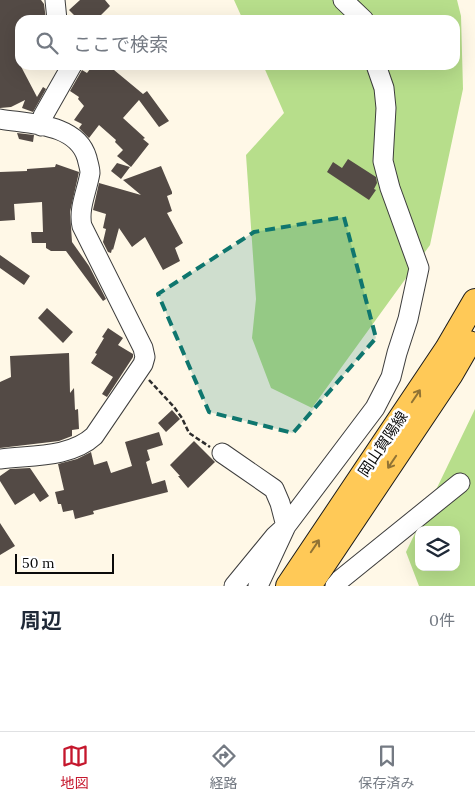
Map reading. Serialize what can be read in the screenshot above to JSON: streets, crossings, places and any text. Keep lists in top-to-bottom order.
{
  "streets": {
    "main road": ["岡山賀陽線"]
  },
  "scale_bar": "50 m",
  "page": {
    "search": "ここで検索",
    "scale": "50 m",
    "heading": ["周辺", "0件"],
    "nav": ["地図", "経路", "保存済み"]
  }
}
